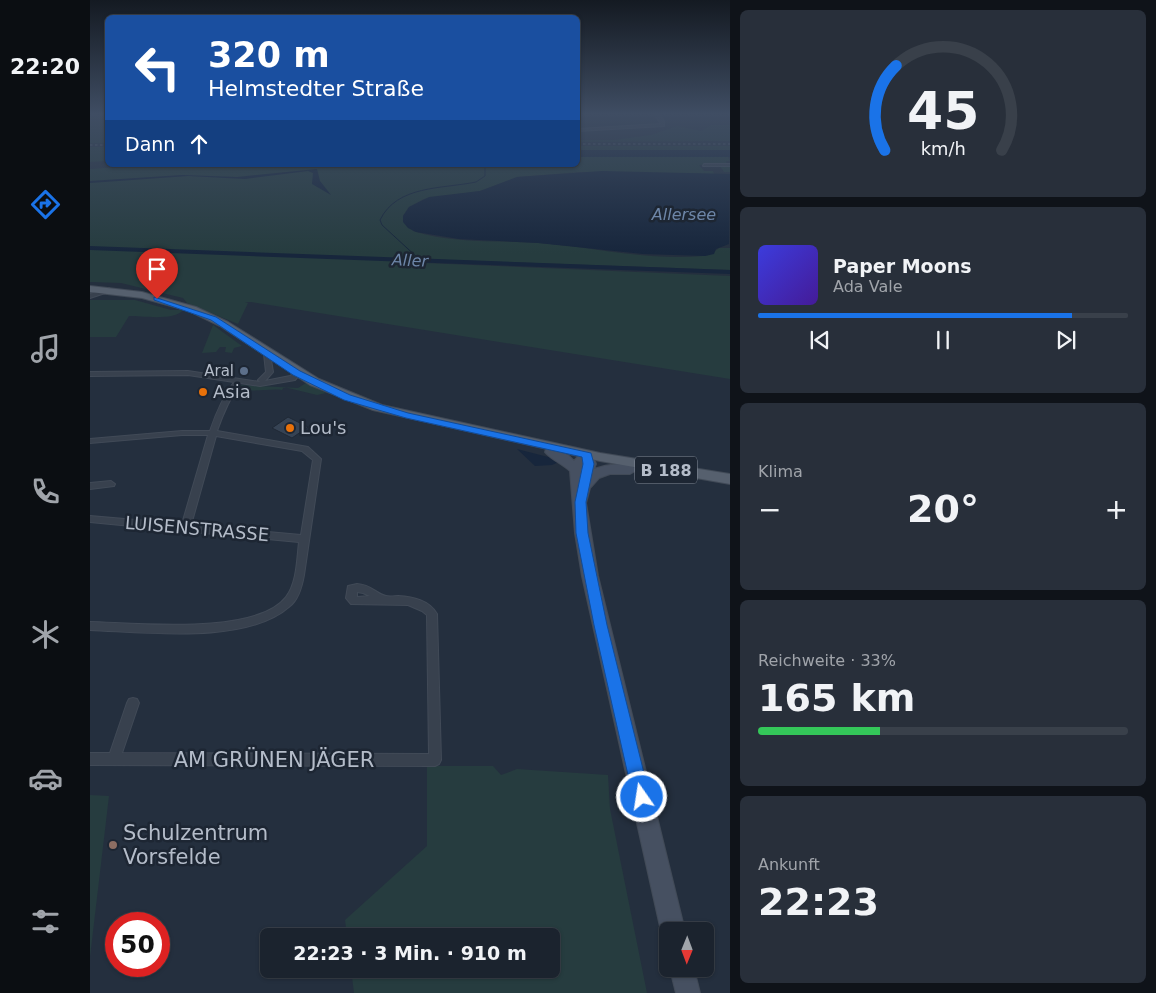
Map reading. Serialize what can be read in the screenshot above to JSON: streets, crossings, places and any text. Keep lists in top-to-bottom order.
{
  "streets": {
    "main road": ["B 188"],
    "street": ["LUISENSTRASSE", "AM GRÜNEN JÄGER"]
  },
  "water": ["Allersee", "Aller"],
  "places": [
    "Aral",
    "Asia",
    "Lou's",
    "Schulzentrum Vorsfelde"
  ],
  "north": "bottom",
  "page": {
    "tabs": "22:20",
    "turn": ["320 m", "Helmstedter Straße"],
    "then": "Dann",
    "song": ["Paper Moons", "Ada Vale"],
    "tile": [
      "Klima",
      ["Reichweite · 33%", "165 km"],
      ["Ankunft", "22:23"]
    ],
    "heat": ["−", "20°", "+"],
    "limit": "50",
    "trip": "22:23 · 3 Min. · 910 m",
    "gauge": ["45", "km/h"]
  }
}
